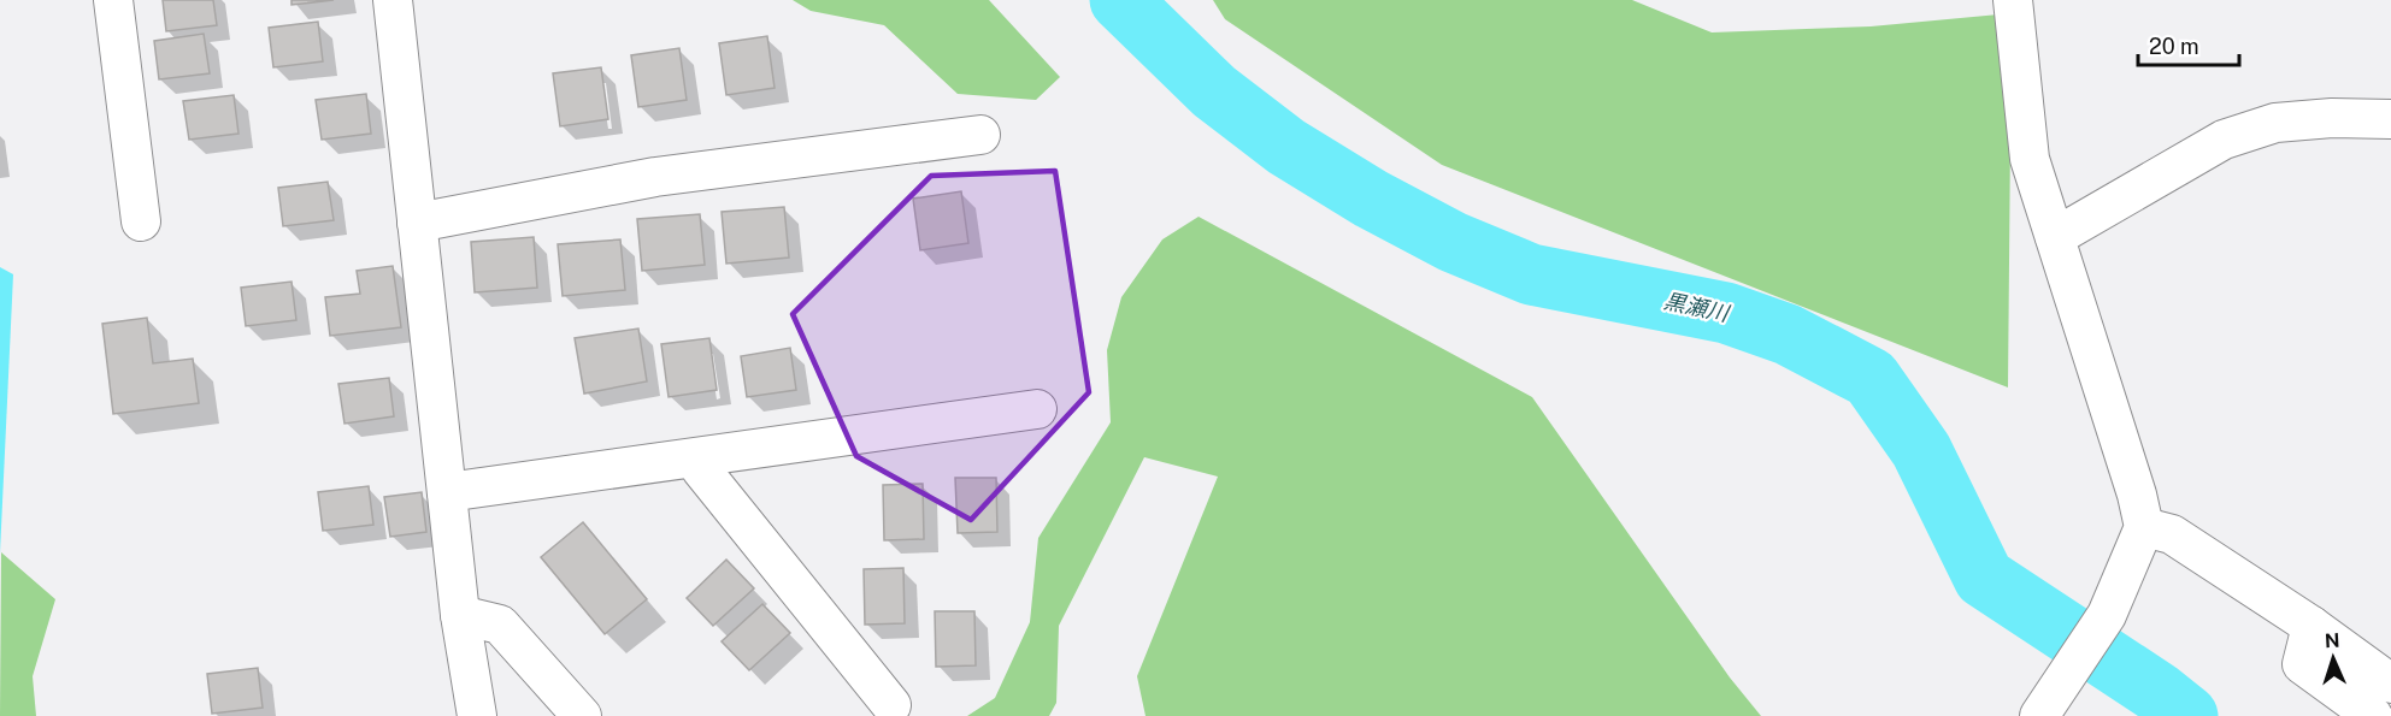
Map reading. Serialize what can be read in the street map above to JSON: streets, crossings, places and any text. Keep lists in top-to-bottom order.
{
  "water": ["黒瀬川"],
  "scale_bar": "20 m",
  "north": "top"
}
